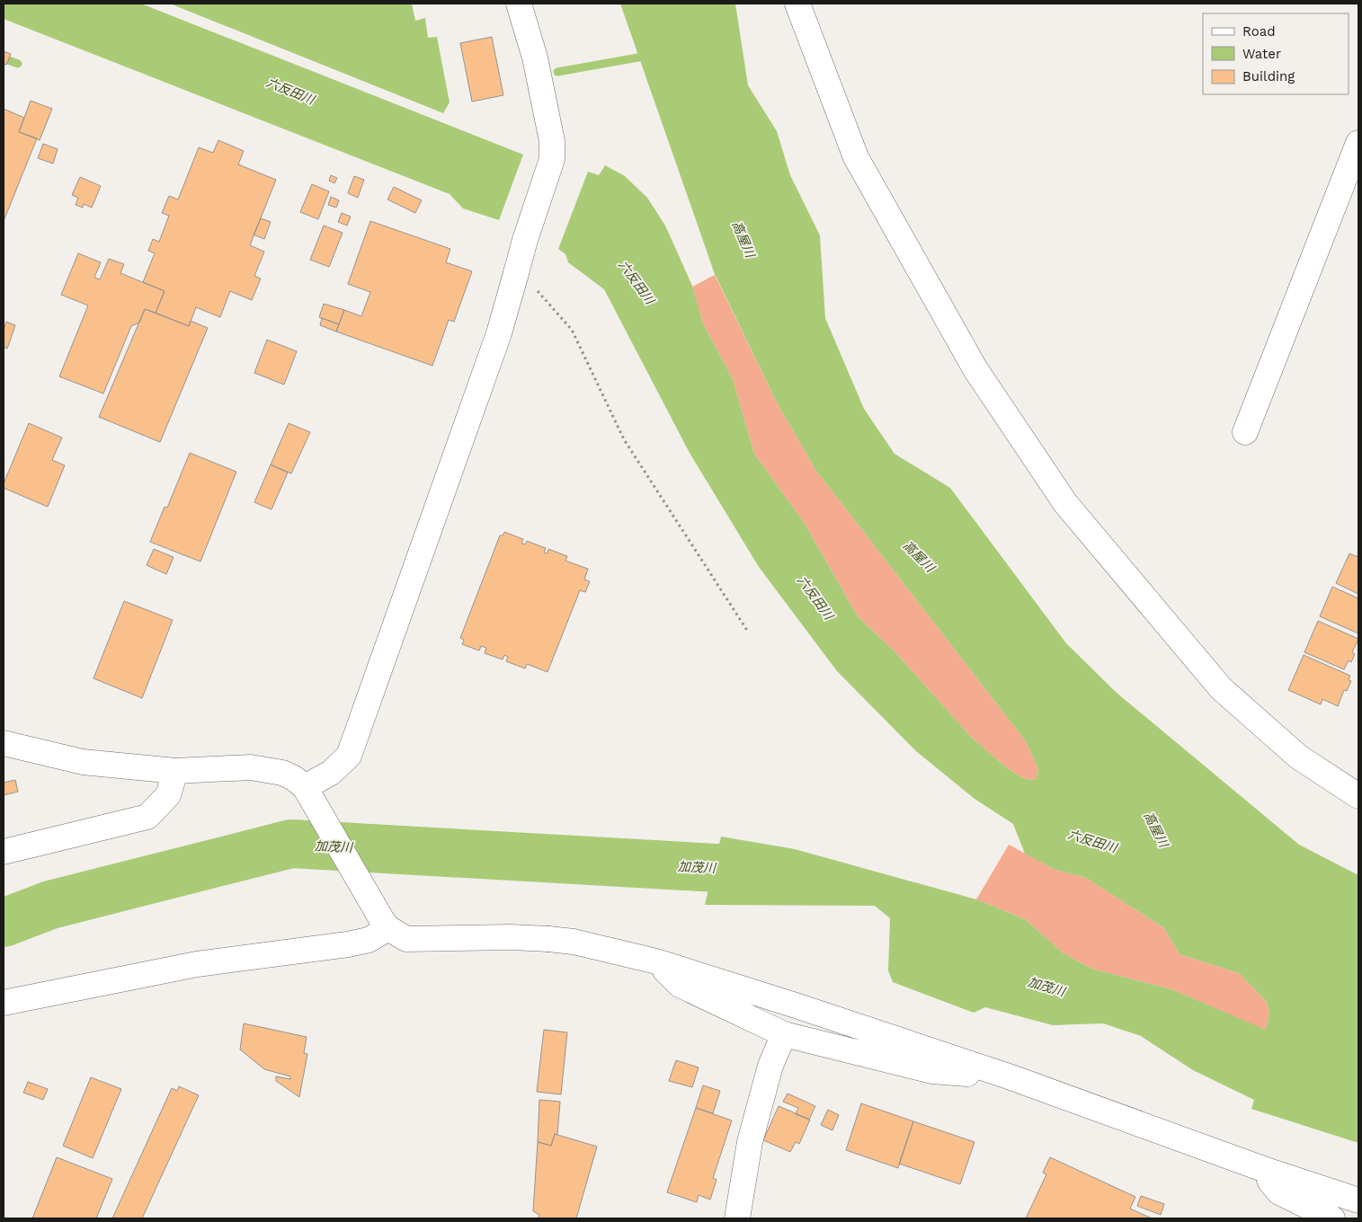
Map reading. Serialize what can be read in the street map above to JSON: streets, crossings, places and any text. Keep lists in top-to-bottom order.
{
  "water": ["六反田川", "高屋川", "加茂川"],
  "legend": ["Road", "Water", "Building"]
}
